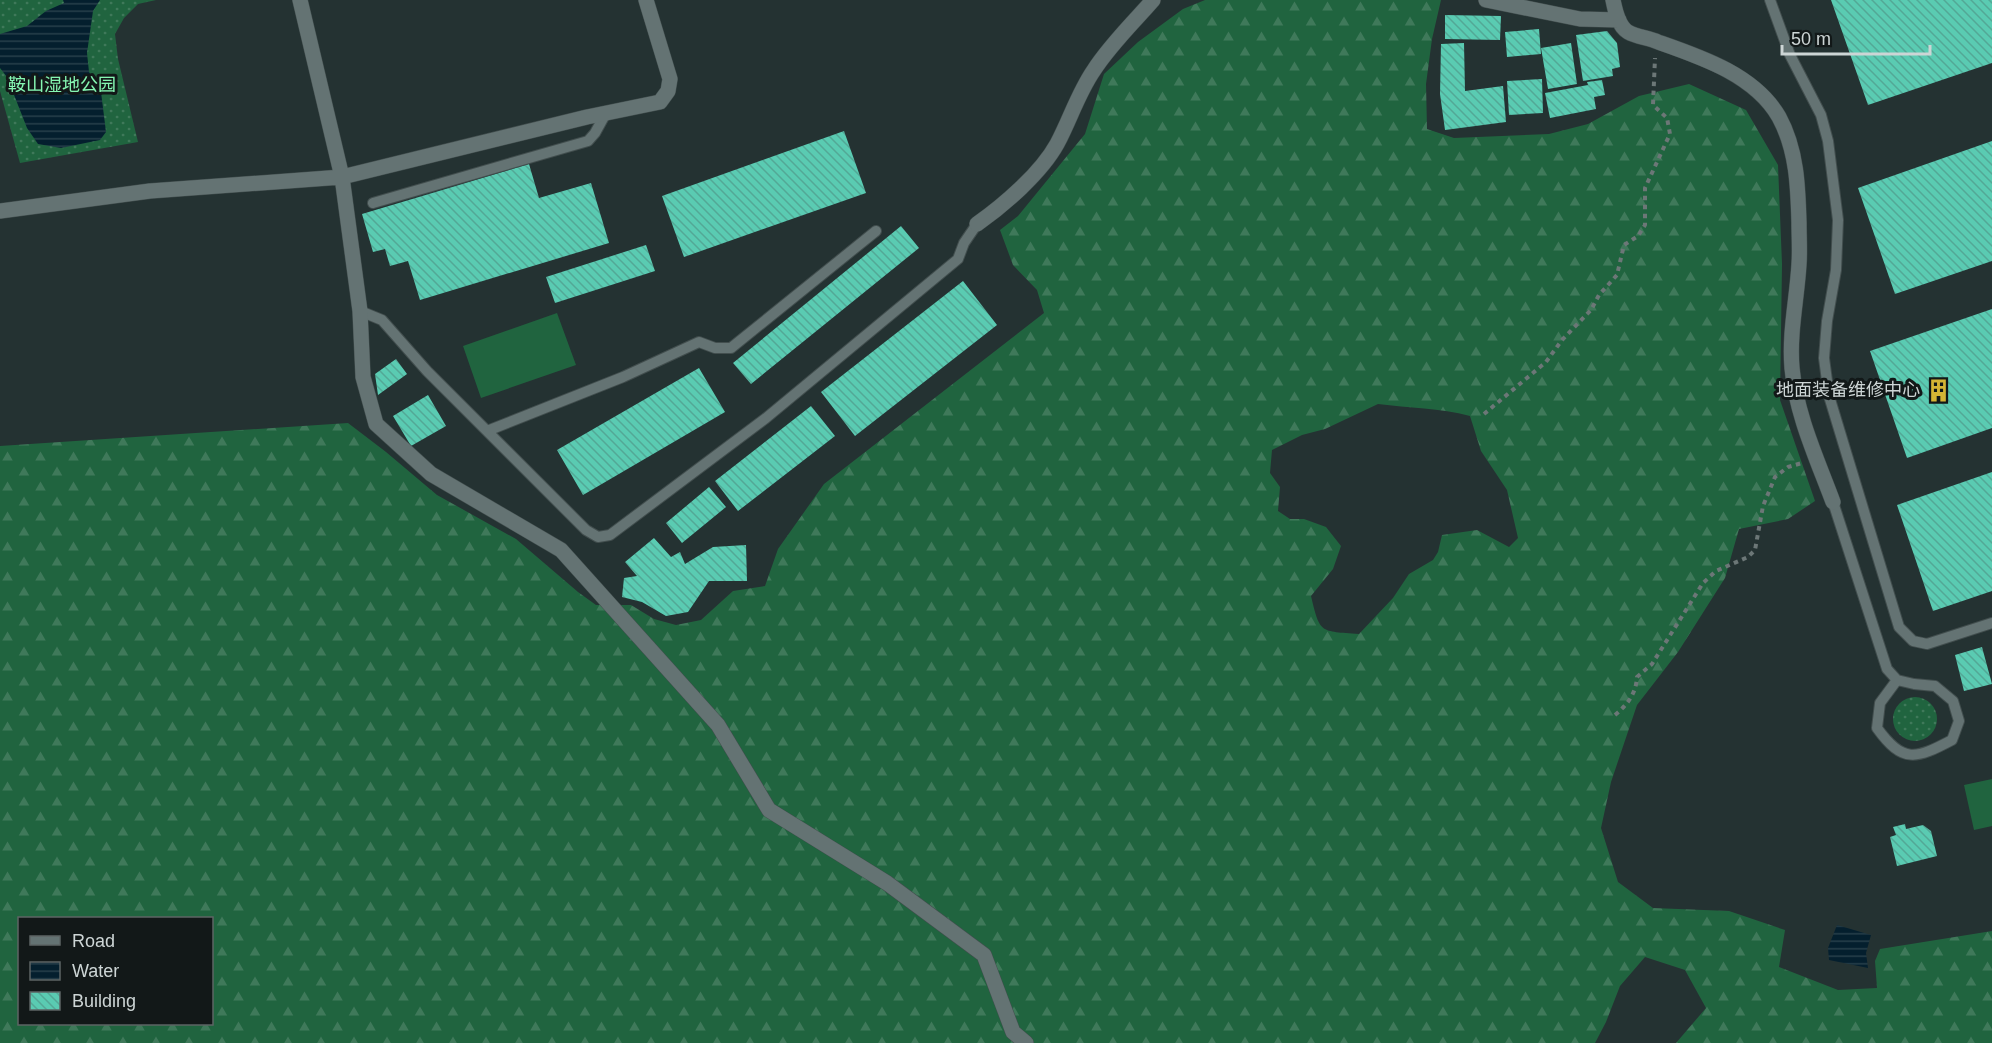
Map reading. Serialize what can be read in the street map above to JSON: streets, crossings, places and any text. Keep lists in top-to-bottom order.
{
  "parks": ["鞍山湿地公园"],
  "places": {
    "building": ["地面装备维修中心"]
  },
  "legend": ["Road", "Water", "Building"],
  "scale_bar": "50 m"
}
